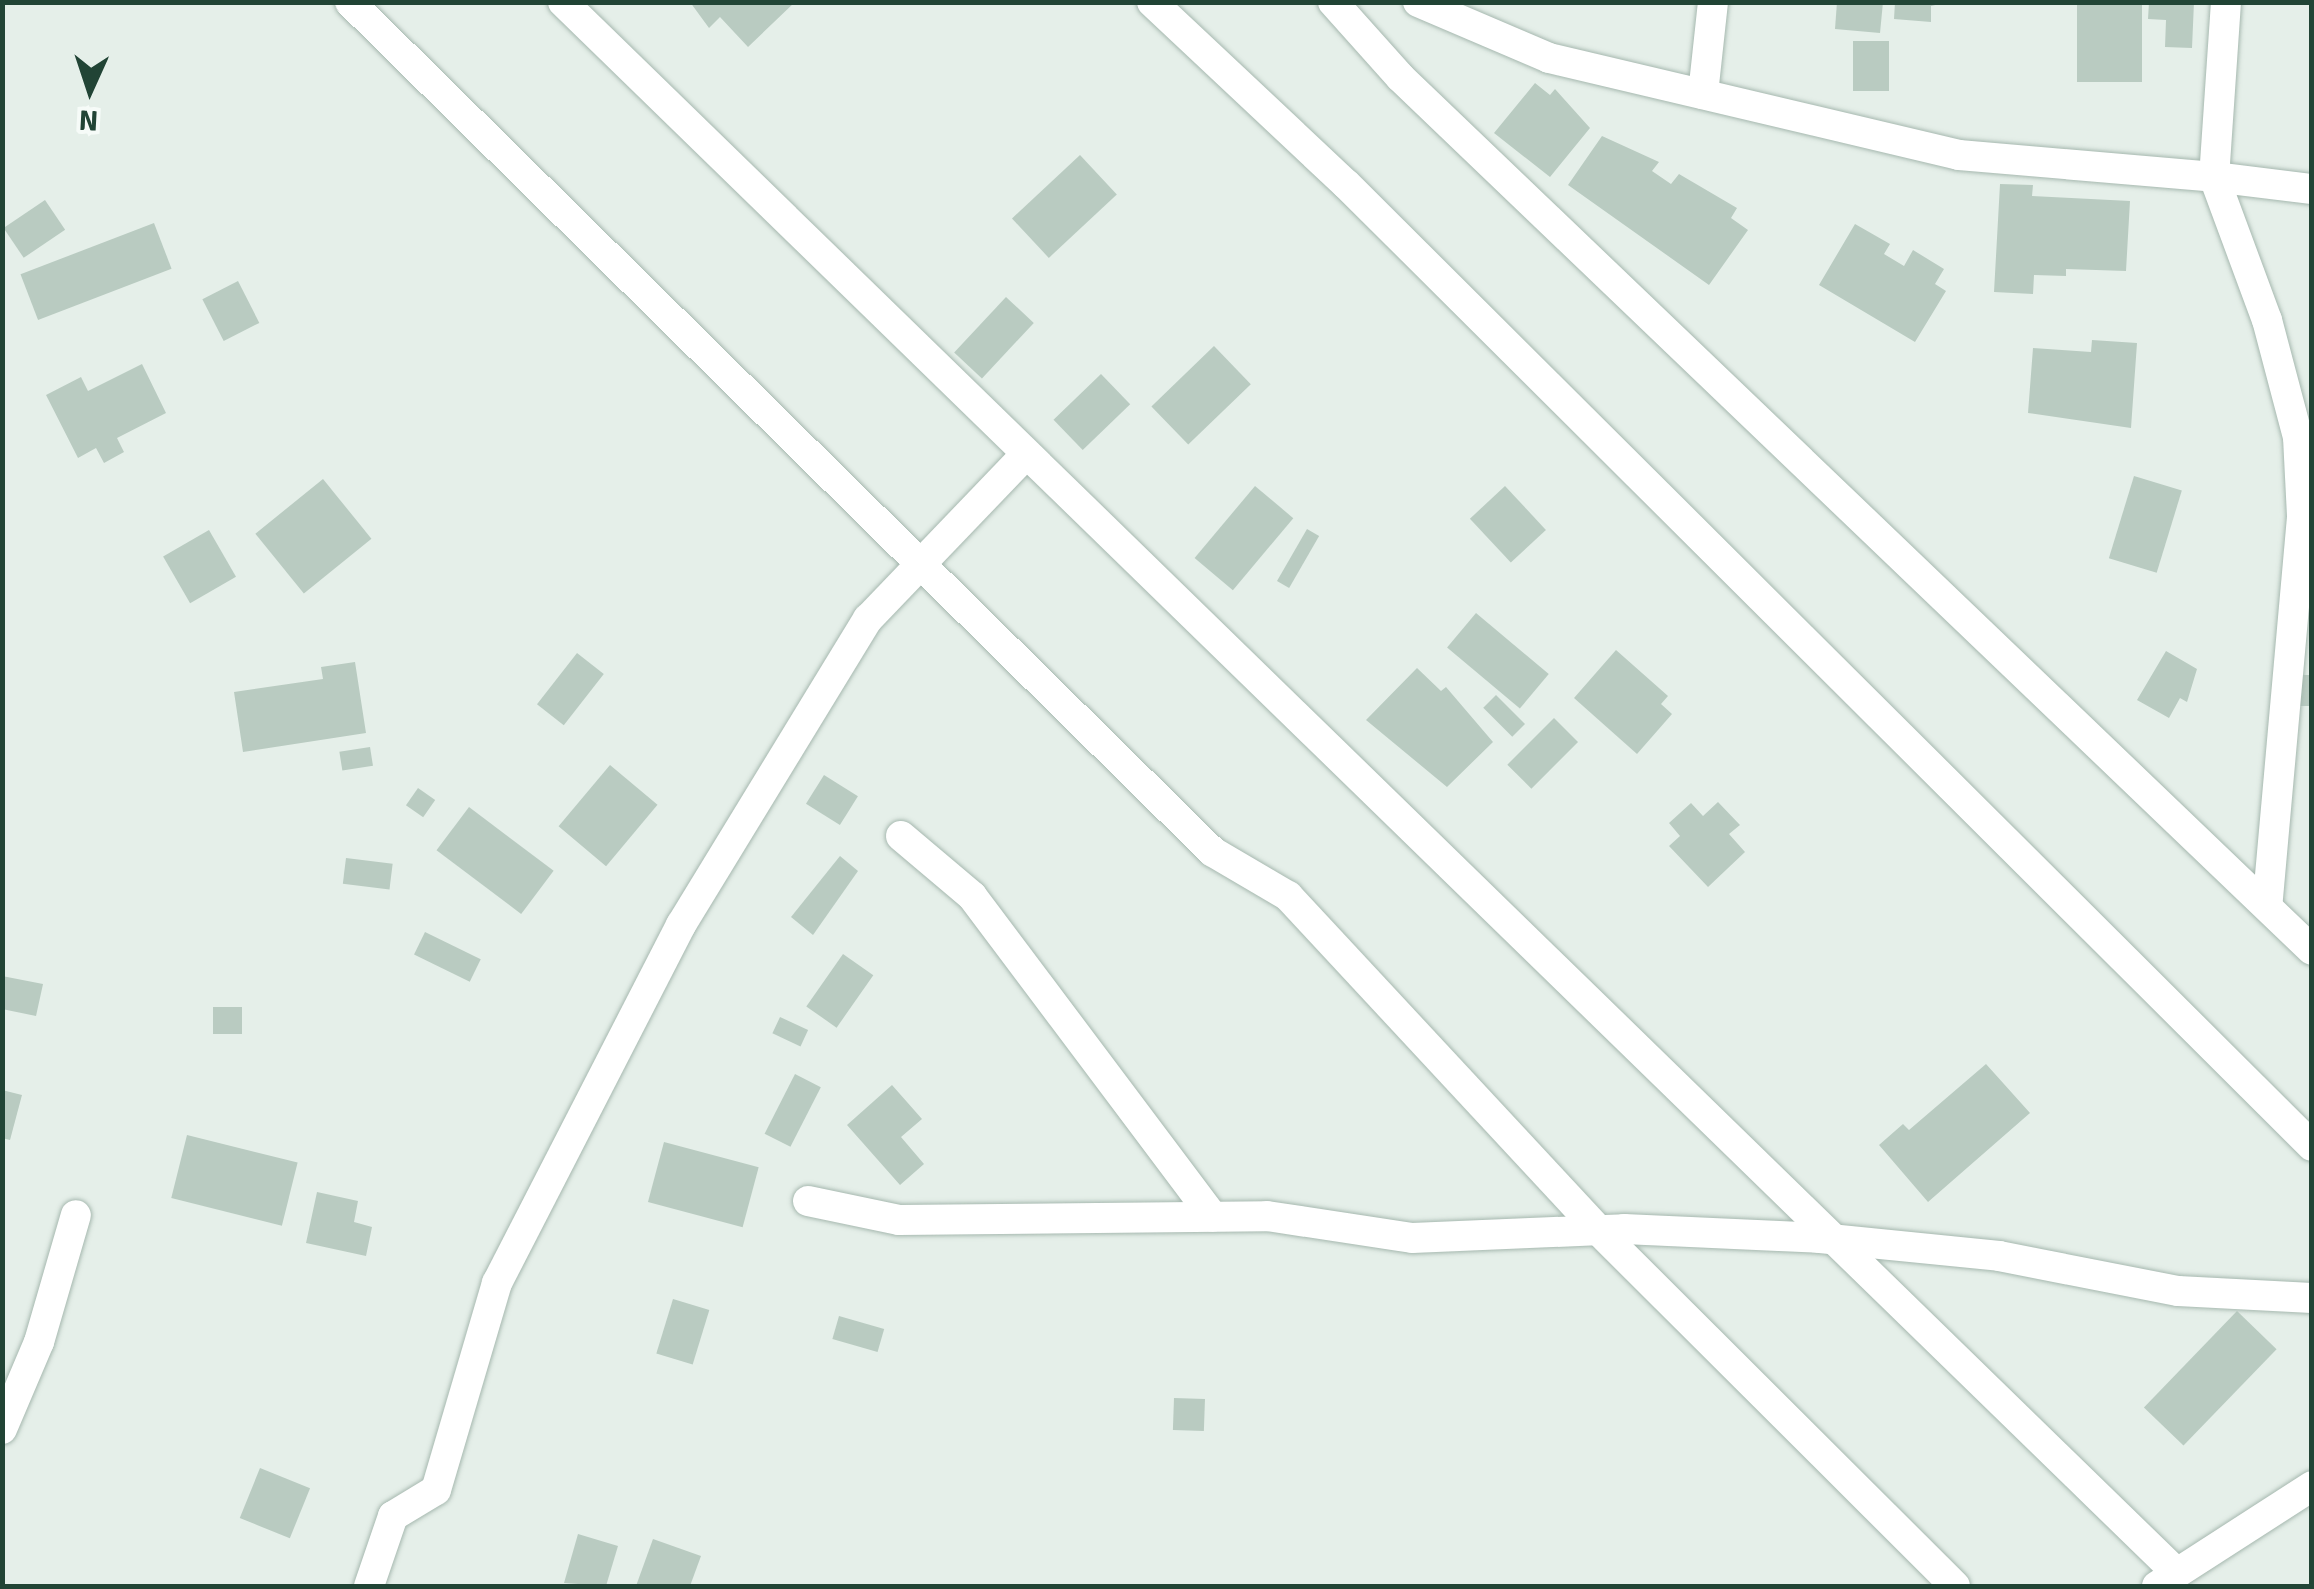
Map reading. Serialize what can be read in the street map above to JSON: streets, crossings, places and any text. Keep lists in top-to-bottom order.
{
  "north": "bottom"
}
